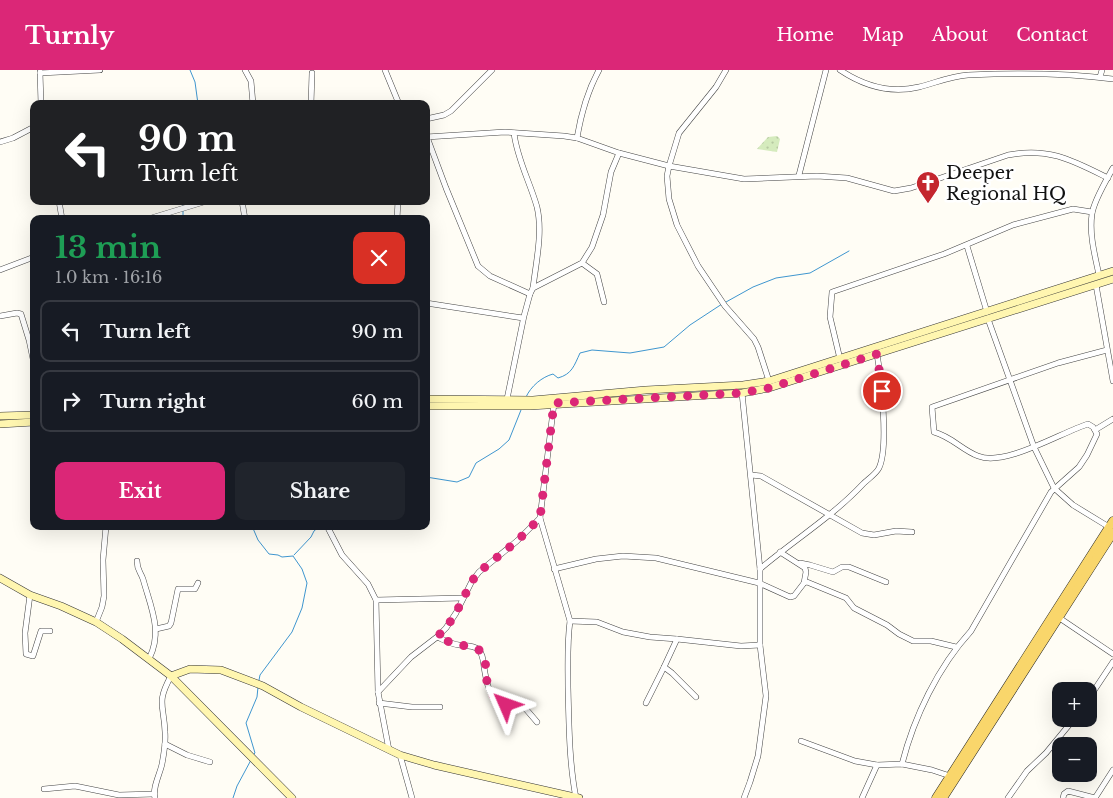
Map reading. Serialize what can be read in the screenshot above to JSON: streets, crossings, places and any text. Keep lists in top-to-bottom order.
{
  "places": {
    "church": ["Deeper Regional HQ"]
  },
  "page": {
    "header": "Turnly",
    "nav": [
      "Home",
      "Map",
      "About",
      "Contact"
    ],
    "turn": ["90 m", "Turn left"],
    "heading": ["13 min", "1.0 km · 16:16"],
    "list": [
      {
        "name": "Turn left",
        "value": "90 m"
      },
      {
        "name": "Turn right",
        "value": "60 m"
      }
    ],
    "buttons": ["Exit", "Share"],
    "map_buttons": ["+", "−"]
  }
}
